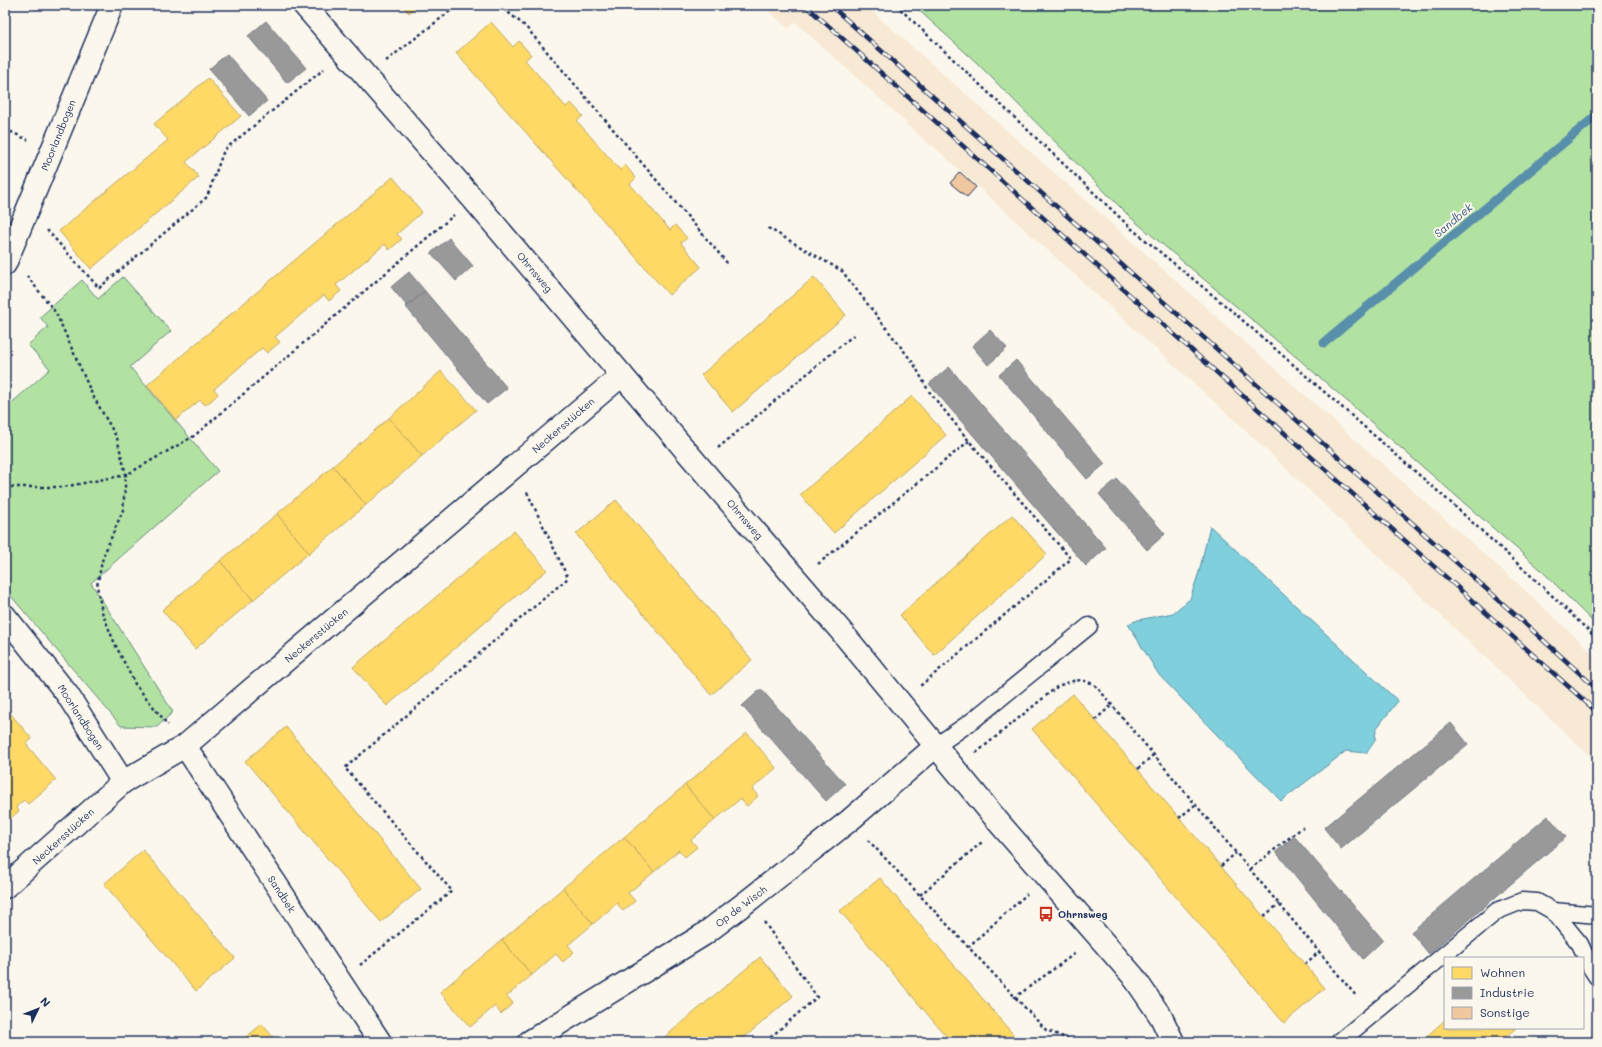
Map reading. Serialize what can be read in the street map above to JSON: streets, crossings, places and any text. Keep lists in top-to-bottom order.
{
  "streets": {
    "street": [
      "Moorlandbogen",
      "Ohrnsweg",
      "Neckersstücken",
      "Sandbek",
      "Op de Wisch"
    ]
  },
  "crossings": [
    ["Moorlandbogen", "Neckersstücken"],
    ["Ohrnsweg", "Neckersstücken"],
    ["Ohrnsweg", "Op de Wisch"],
    ["Neckersstücken", "Sandbek"]
  ],
  "water": ["Sandbek"],
  "places": {
    "bus stop": ["Ohrnsweg"]
  },
  "legend": ["Wohnen", "Industrie", "Sonstige"],
  "north": "top right"
}
